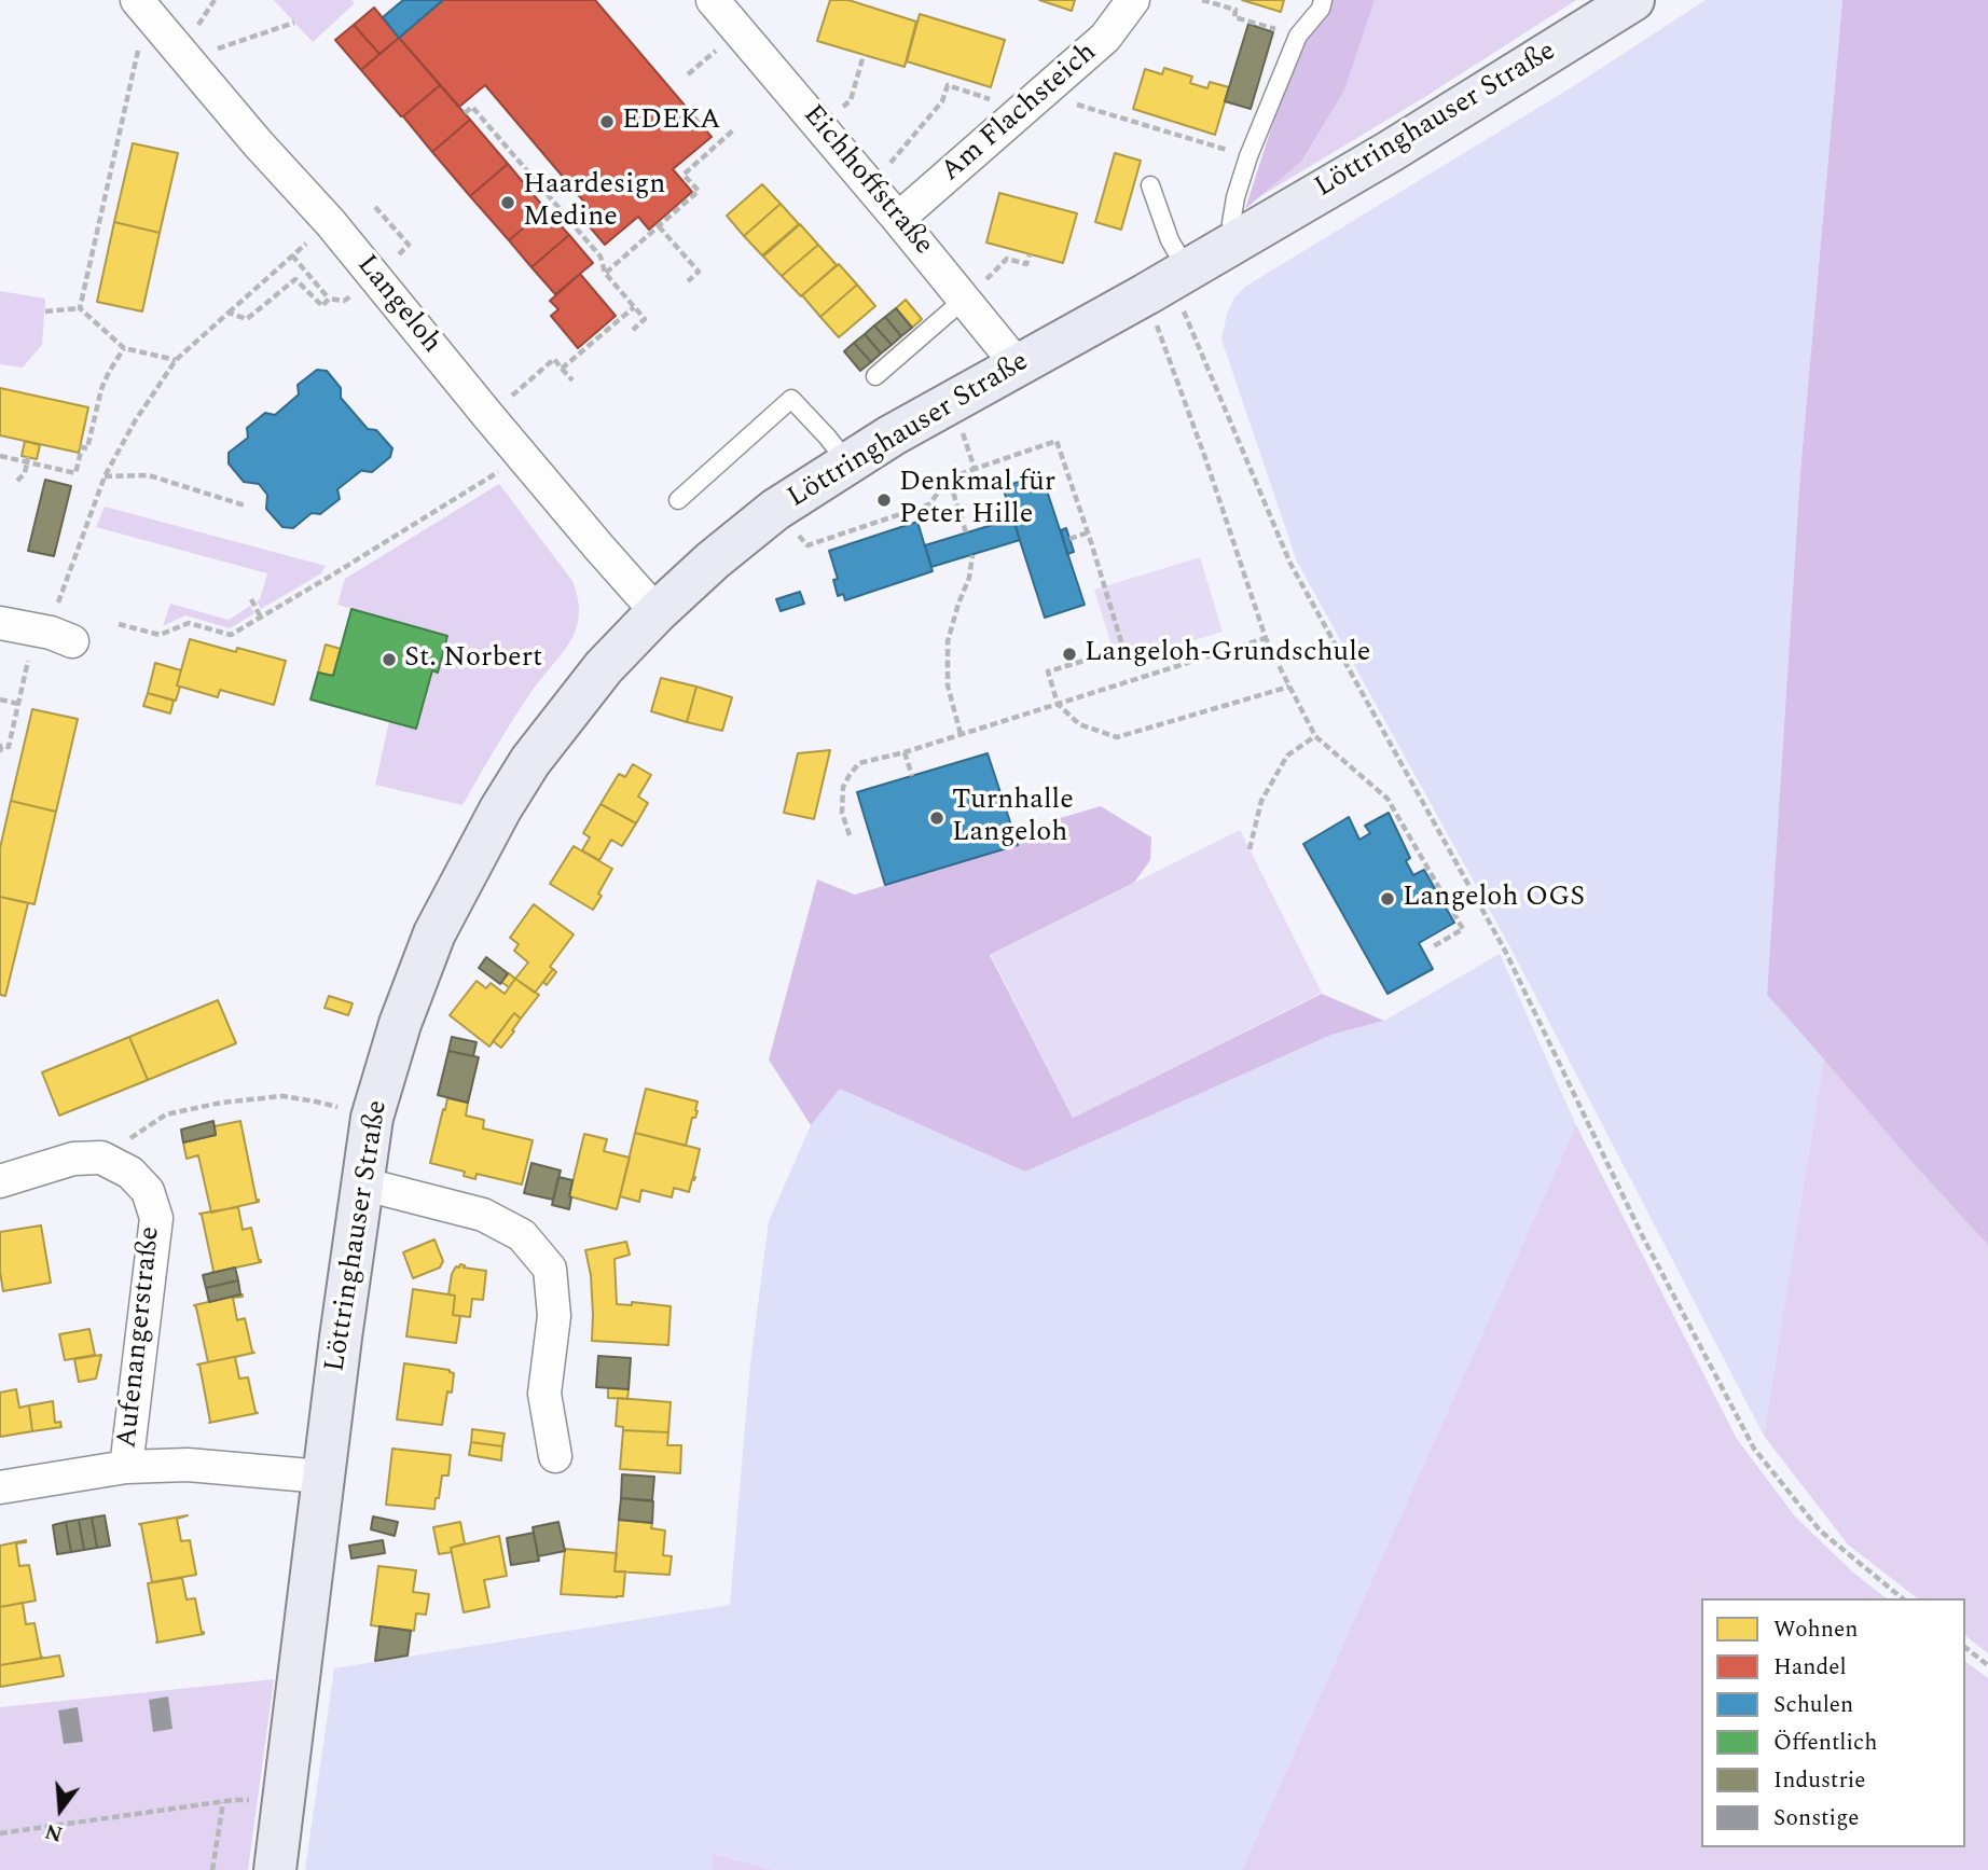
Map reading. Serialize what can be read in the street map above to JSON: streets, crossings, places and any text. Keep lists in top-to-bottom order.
{
  "streets": {
    "street": [
      "Am Flachsteich",
      "Löttringhauser Straße",
      "Eichhoffstraße",
      "Langeloh",
      "Aufenangerstraße"
    ]
  },
  "crossings": [
    ["Am Flachsteich", "Eichhoffstraße"],
    ["Löttringhauser Straße", "Eichhoffstraße"],
    ["Löttringhauser Straße", "Langeloh"]
  ],
  "places": [
    "EDEKA",
    "Haardesign Medine",
    "Denkmal für Peter Hille",
    "Langeloh-Grundschule",
    "St. Norbert",
    "Turnhalle Langeloh",
    "Langeloh OGS"
  ],
  "legend": [
    "Wohnen",
    "Handel",
    "Schulen",
    "Öffentlich",
    "Industrie",
    "Sonstige"
  ],
  "north": "bottom"
}
